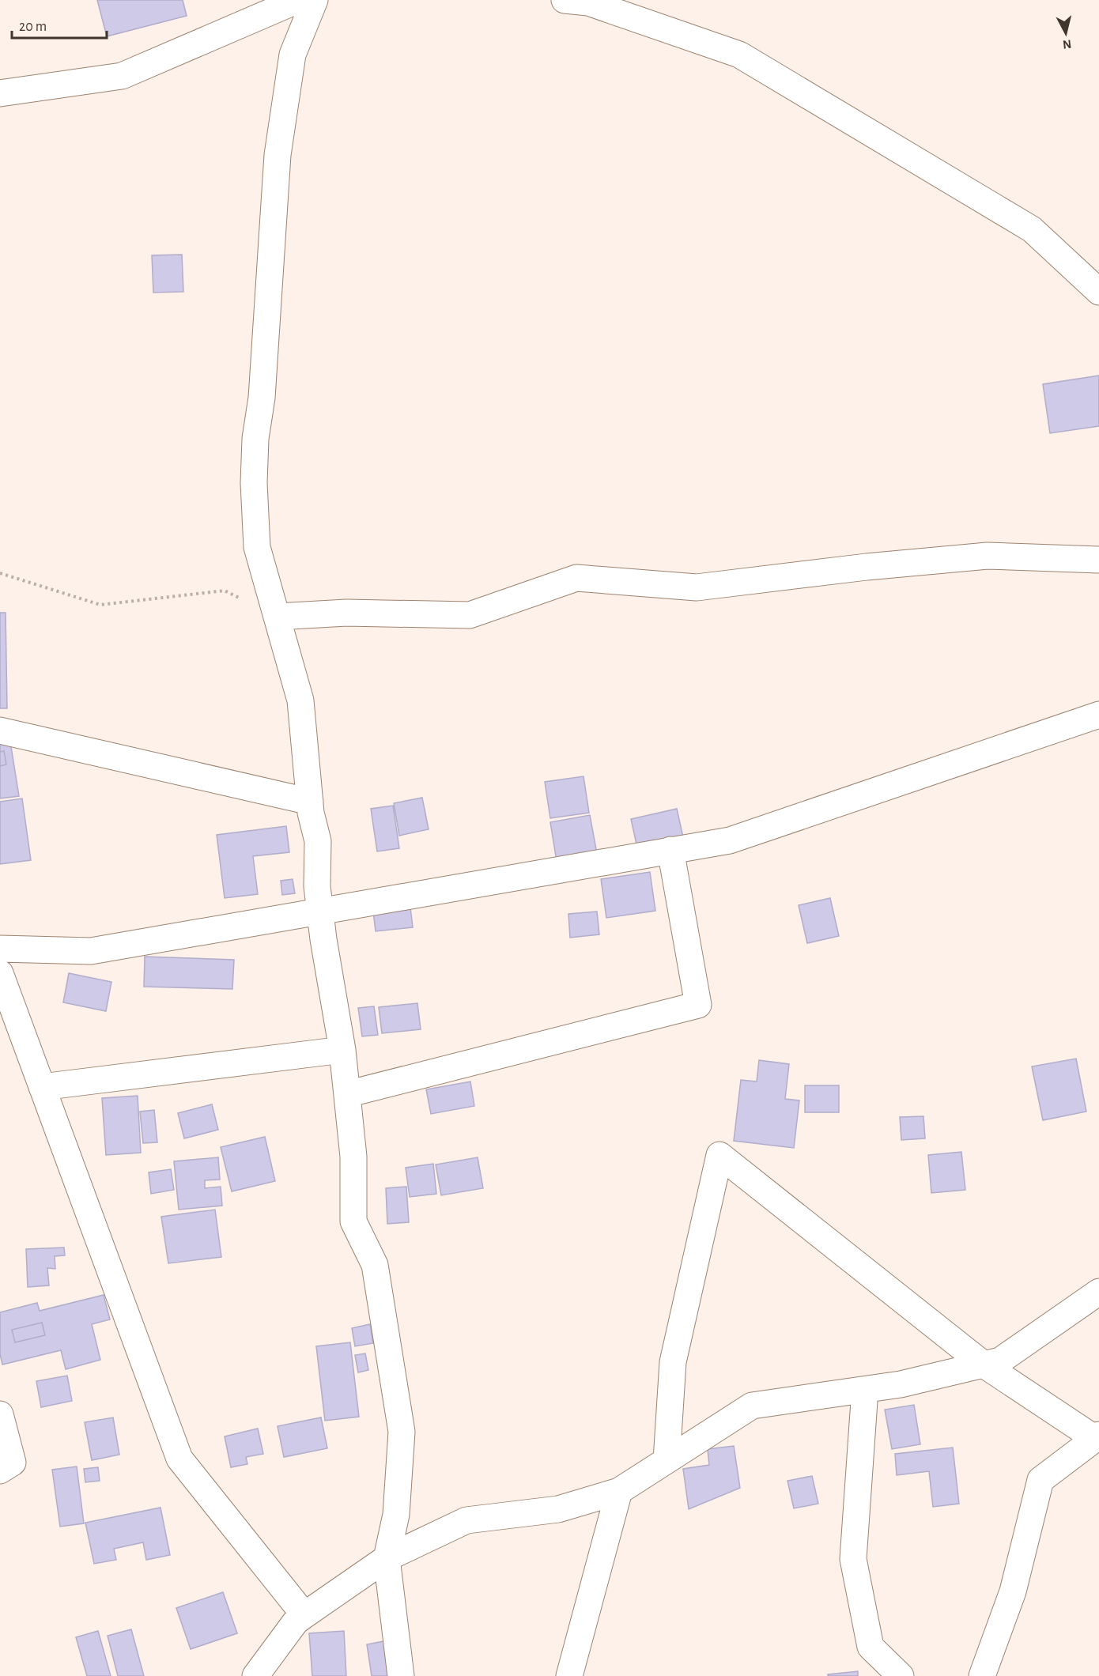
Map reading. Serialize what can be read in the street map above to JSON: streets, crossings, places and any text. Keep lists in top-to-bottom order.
{
  "scale_bar": "20 m",
  "north": "bottom"
}
